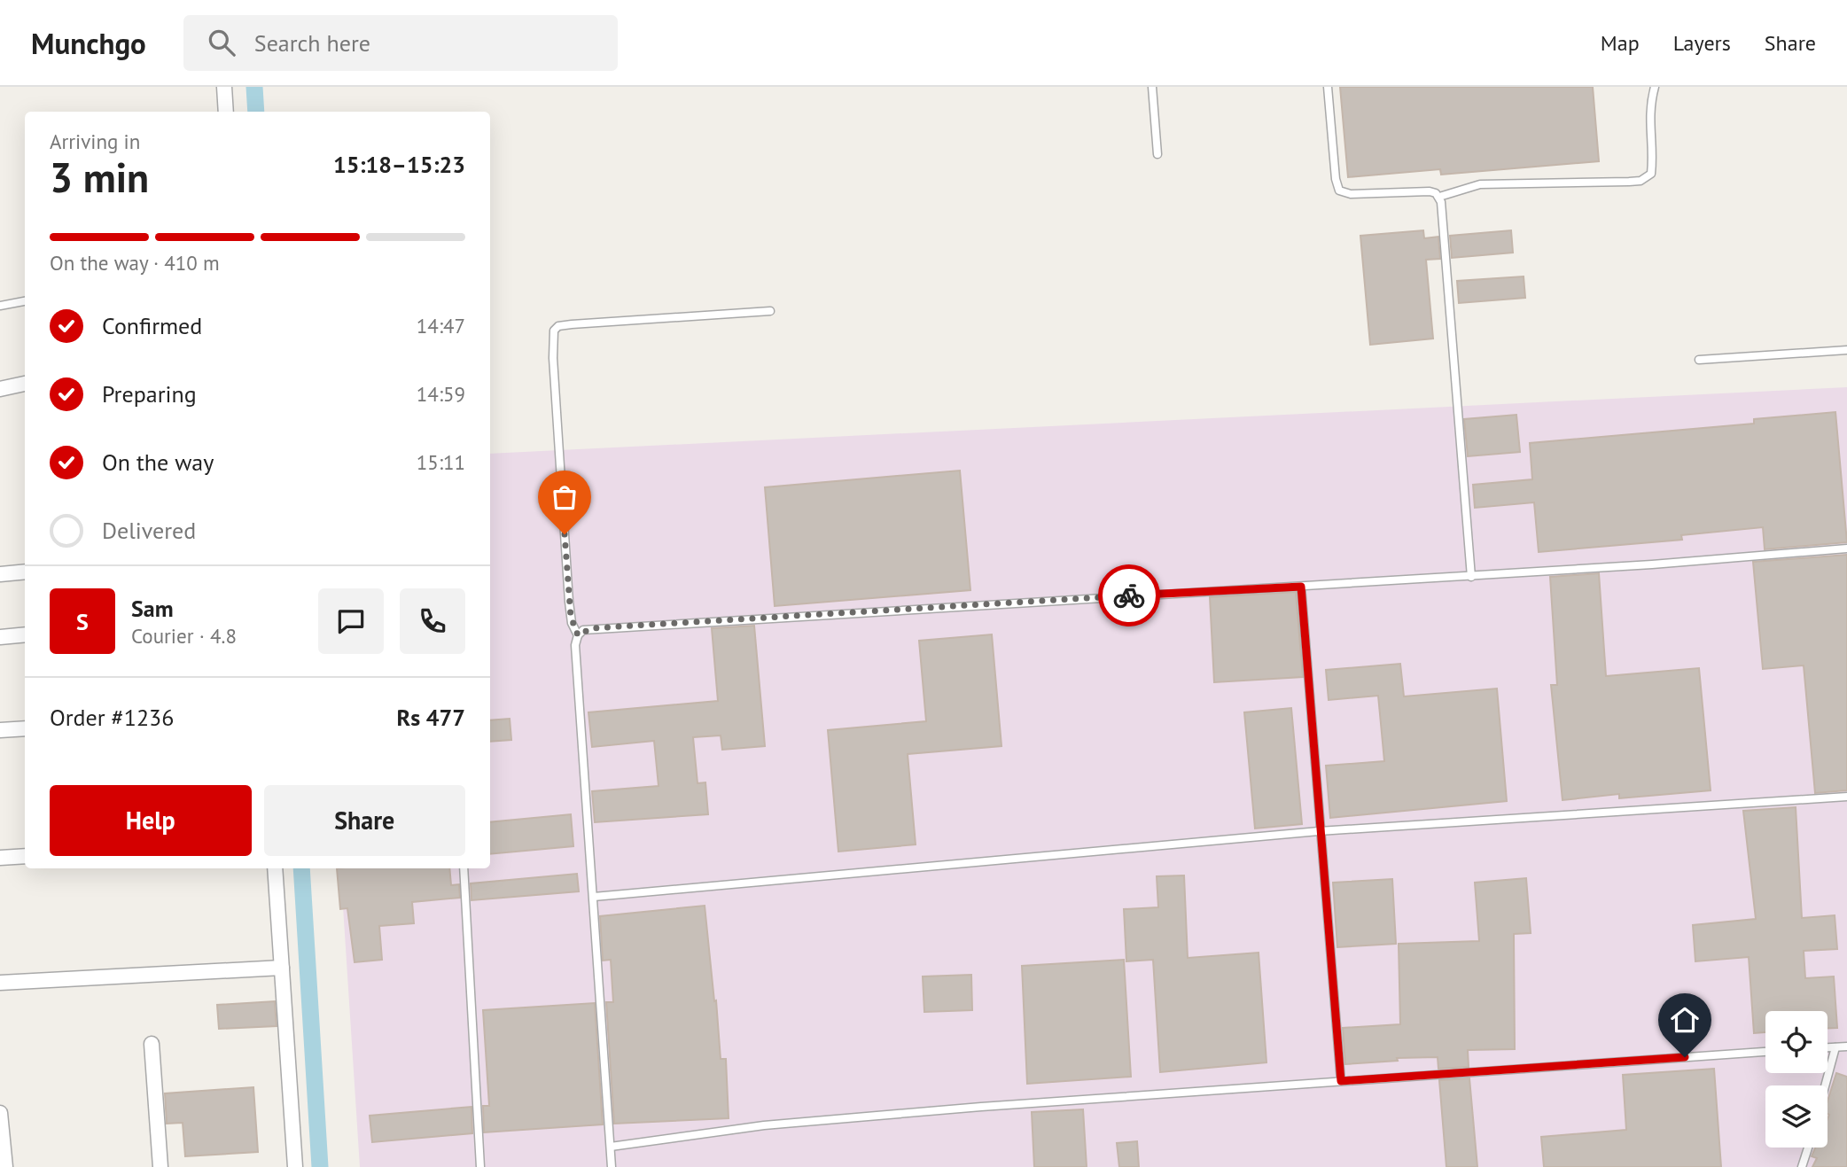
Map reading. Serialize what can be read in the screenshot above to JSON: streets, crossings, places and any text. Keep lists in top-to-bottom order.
{
  "page": {
    "header": "Munchgo",
    "search": "Search here",
    "nav": ["Map", "Layers", "Share"],
    "heading": ["3 min", "Arriving in", "15:18–15:23"],
    "panel": [
      "Sam",
      "Courier · 4.8",
      "Order #1236",
      "Rs 477"
    ],
    "bar": "On the way · 410 m",
    "list": [
      ["Confirmed", "14:47"],
      ["Preparing", "14:59"],
      ["On the way", "15:11"],
      "Delivered"
    ],
    "round": "S",
    "buttons": ["Help", "Share"]
  }
}
